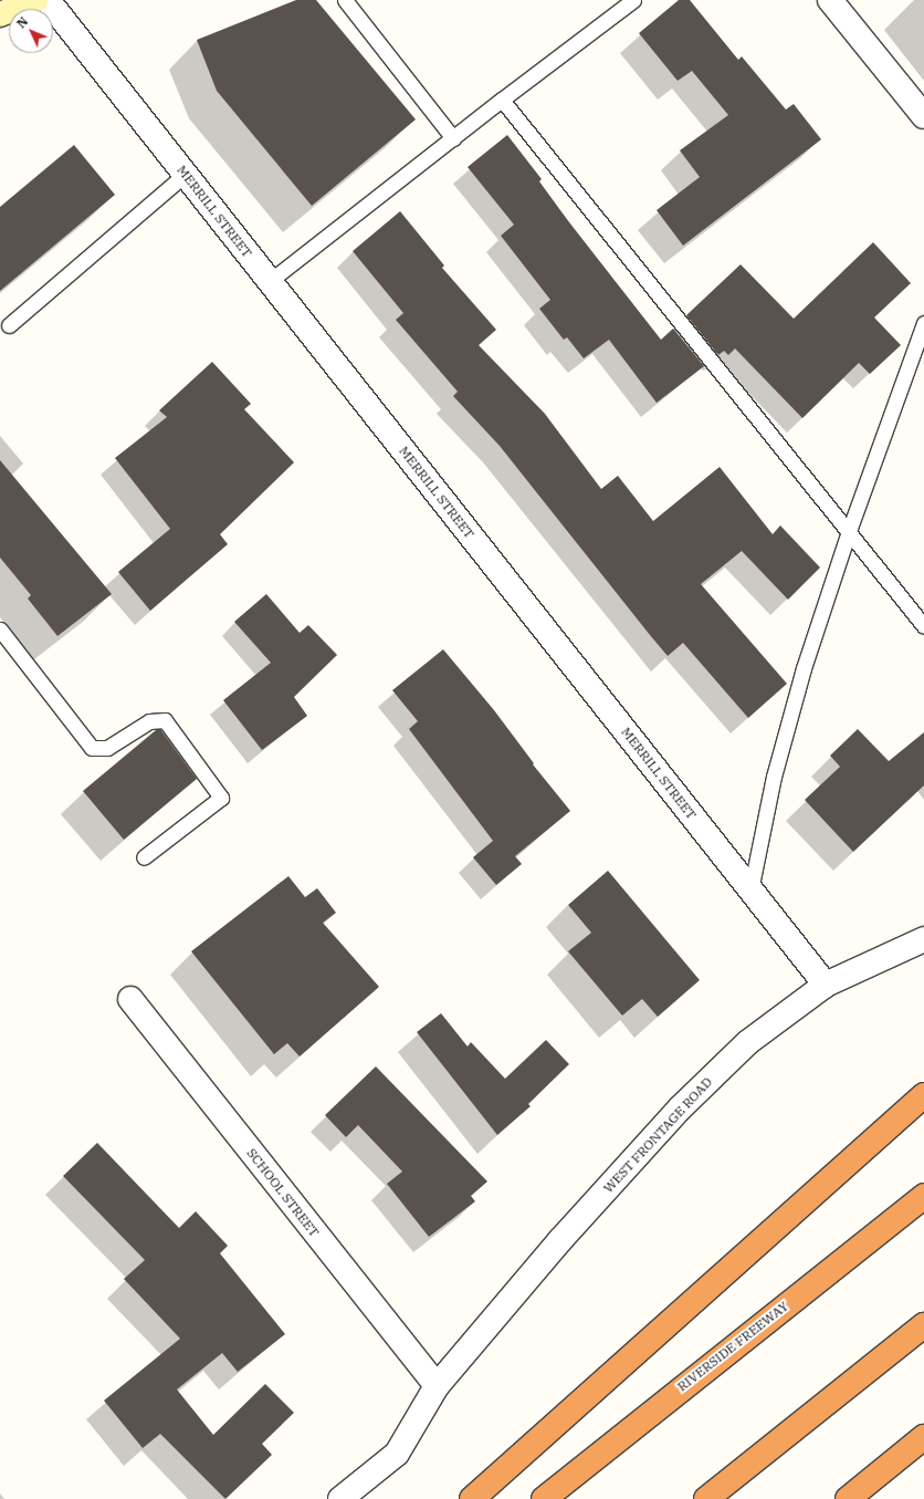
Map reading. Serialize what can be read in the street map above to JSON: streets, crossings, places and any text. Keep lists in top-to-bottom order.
{
  "streets": {
    "highway": ["RIVERSIDE FREEWAY"],
    "street": ["MERRILL STREET", "WEST FRONTAGE ROAD", "SCHOOL STREET"]
  },
  "crossings": [
    ["MERRILL STREET", "WEST FRONTAGE ROAD"],
    ["WEST FRONTAGE ROAD", "SCHOOL STREET"]
  ],
  "north": "top left"
}
